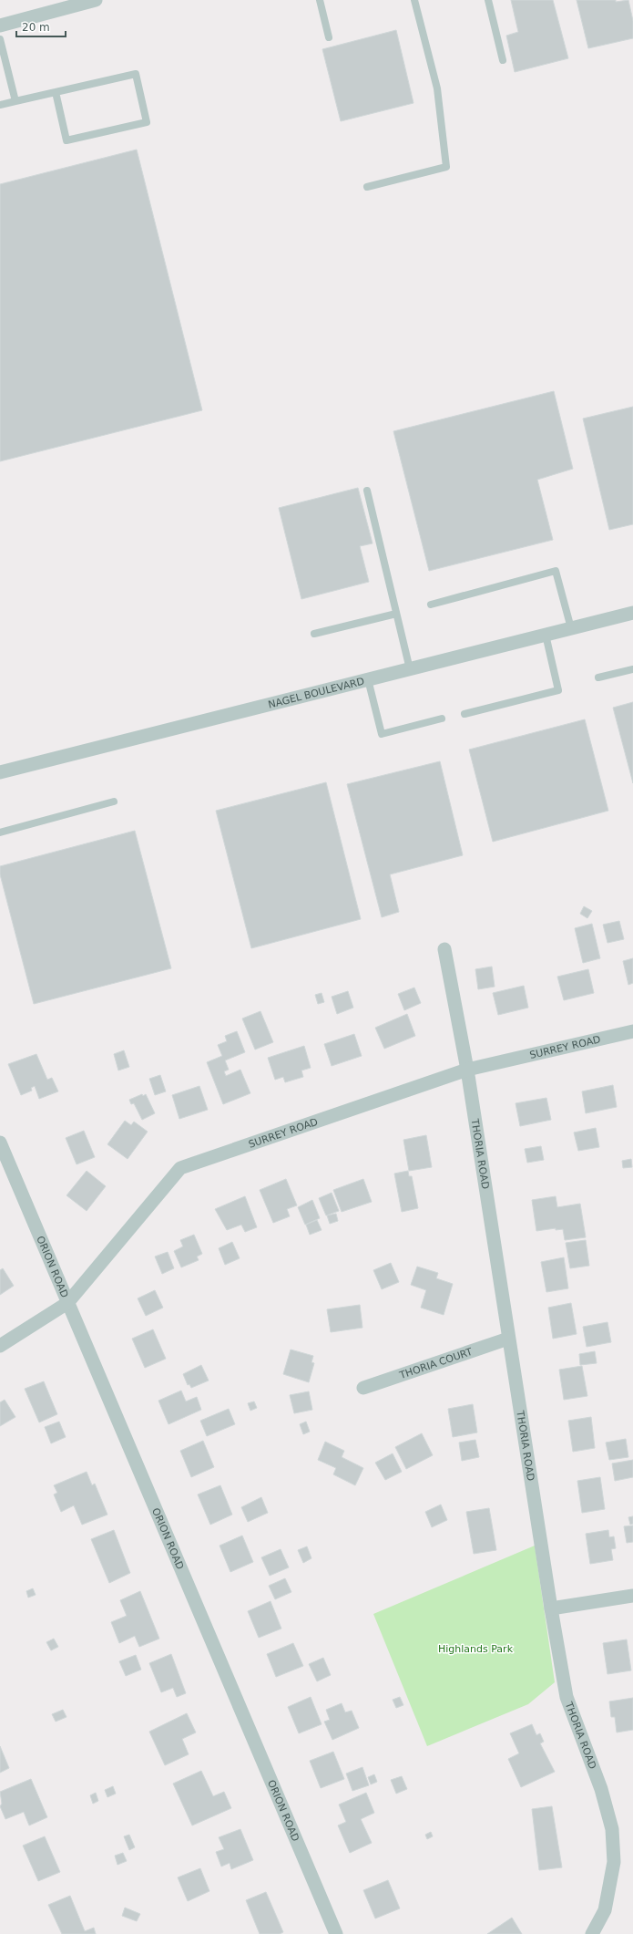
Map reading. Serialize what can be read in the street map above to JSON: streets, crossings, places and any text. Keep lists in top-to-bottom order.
{
  "streets": {
    "street": [
      "NAGEL BOULEVARD",
      "SURREY ROAD",
      "THORIA ROAD",
      "ORION ROAD",
      "THORIA COURT"
    ]
  },
  "crossings": [
    ["SURREY ROAD", "THORIA ROAD"],
    ["SURREY ROAD", "ORION ROAD"],
    ["THORIA ROAD", "THORIA COURT"]
  ],
  "parks": ["Highlands Park"],
  "scale_bar": "20 m"
}
